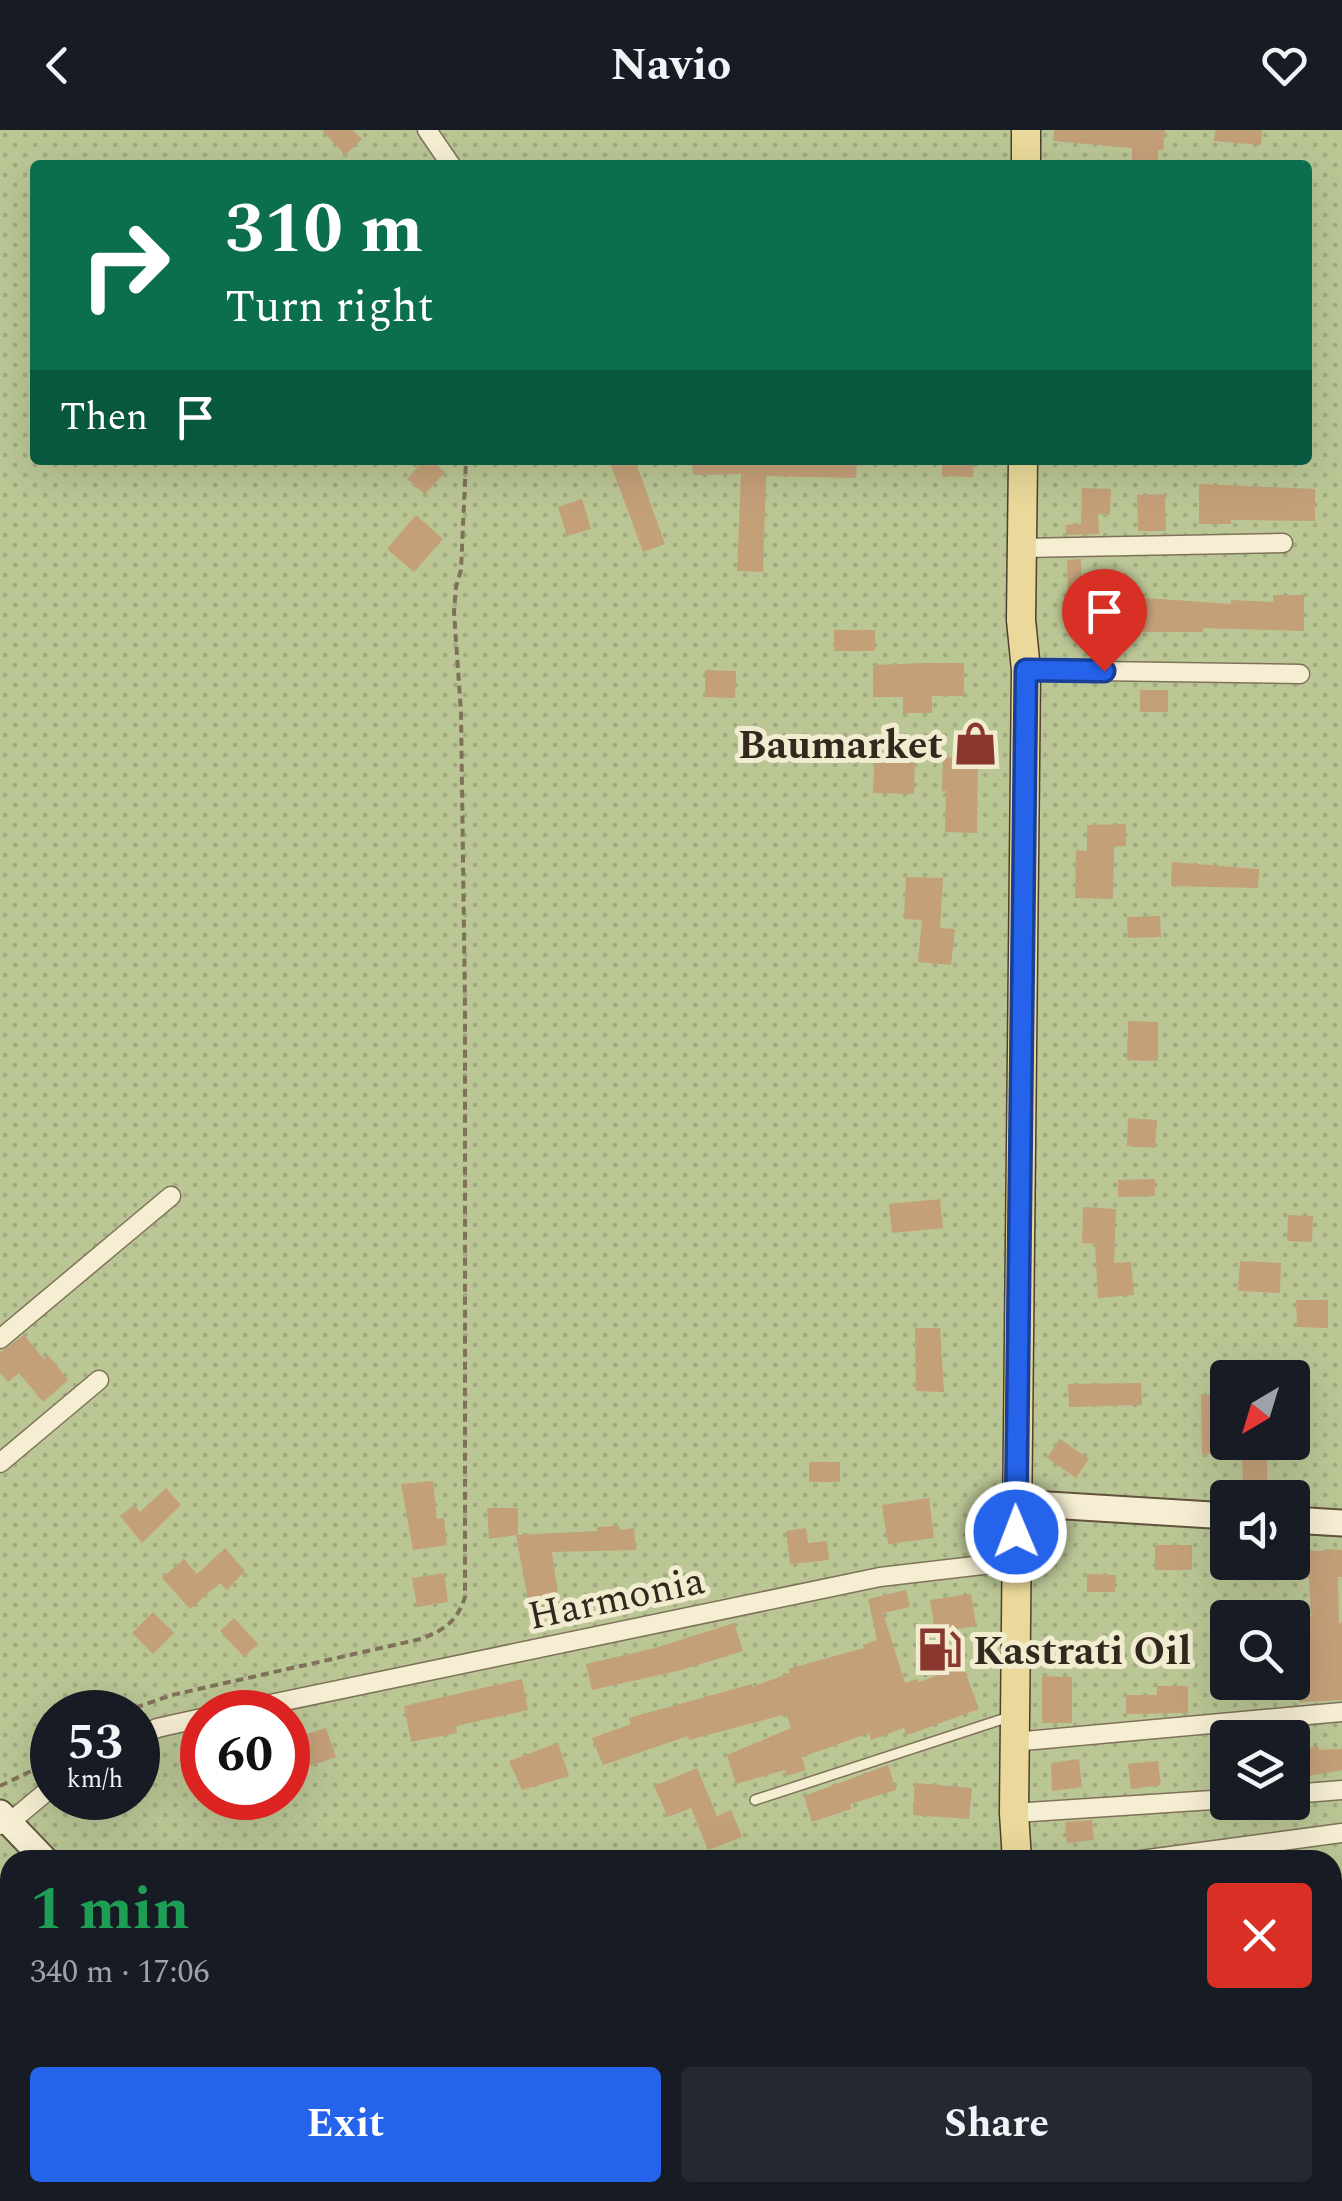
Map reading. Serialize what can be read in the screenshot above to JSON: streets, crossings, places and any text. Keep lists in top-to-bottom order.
{
  "streets": {
    "street": ["Harmonia"]
  },
  "places": {
    "shop": ["Baumarket"],
    "fuel station": ["Kastrati Oil"]
  },
  "north": "bottom left",
  "page": {
    "header": "Navio",
    "turn": ["310 m", "Turn right"],
    "then": "Then",
    "speed": "53 km/h",
    "limit": "60",
    "heading": ["1 min", "340 m · 17:06"],
    "buttons": ["Exit", "Share"]
  }
}
